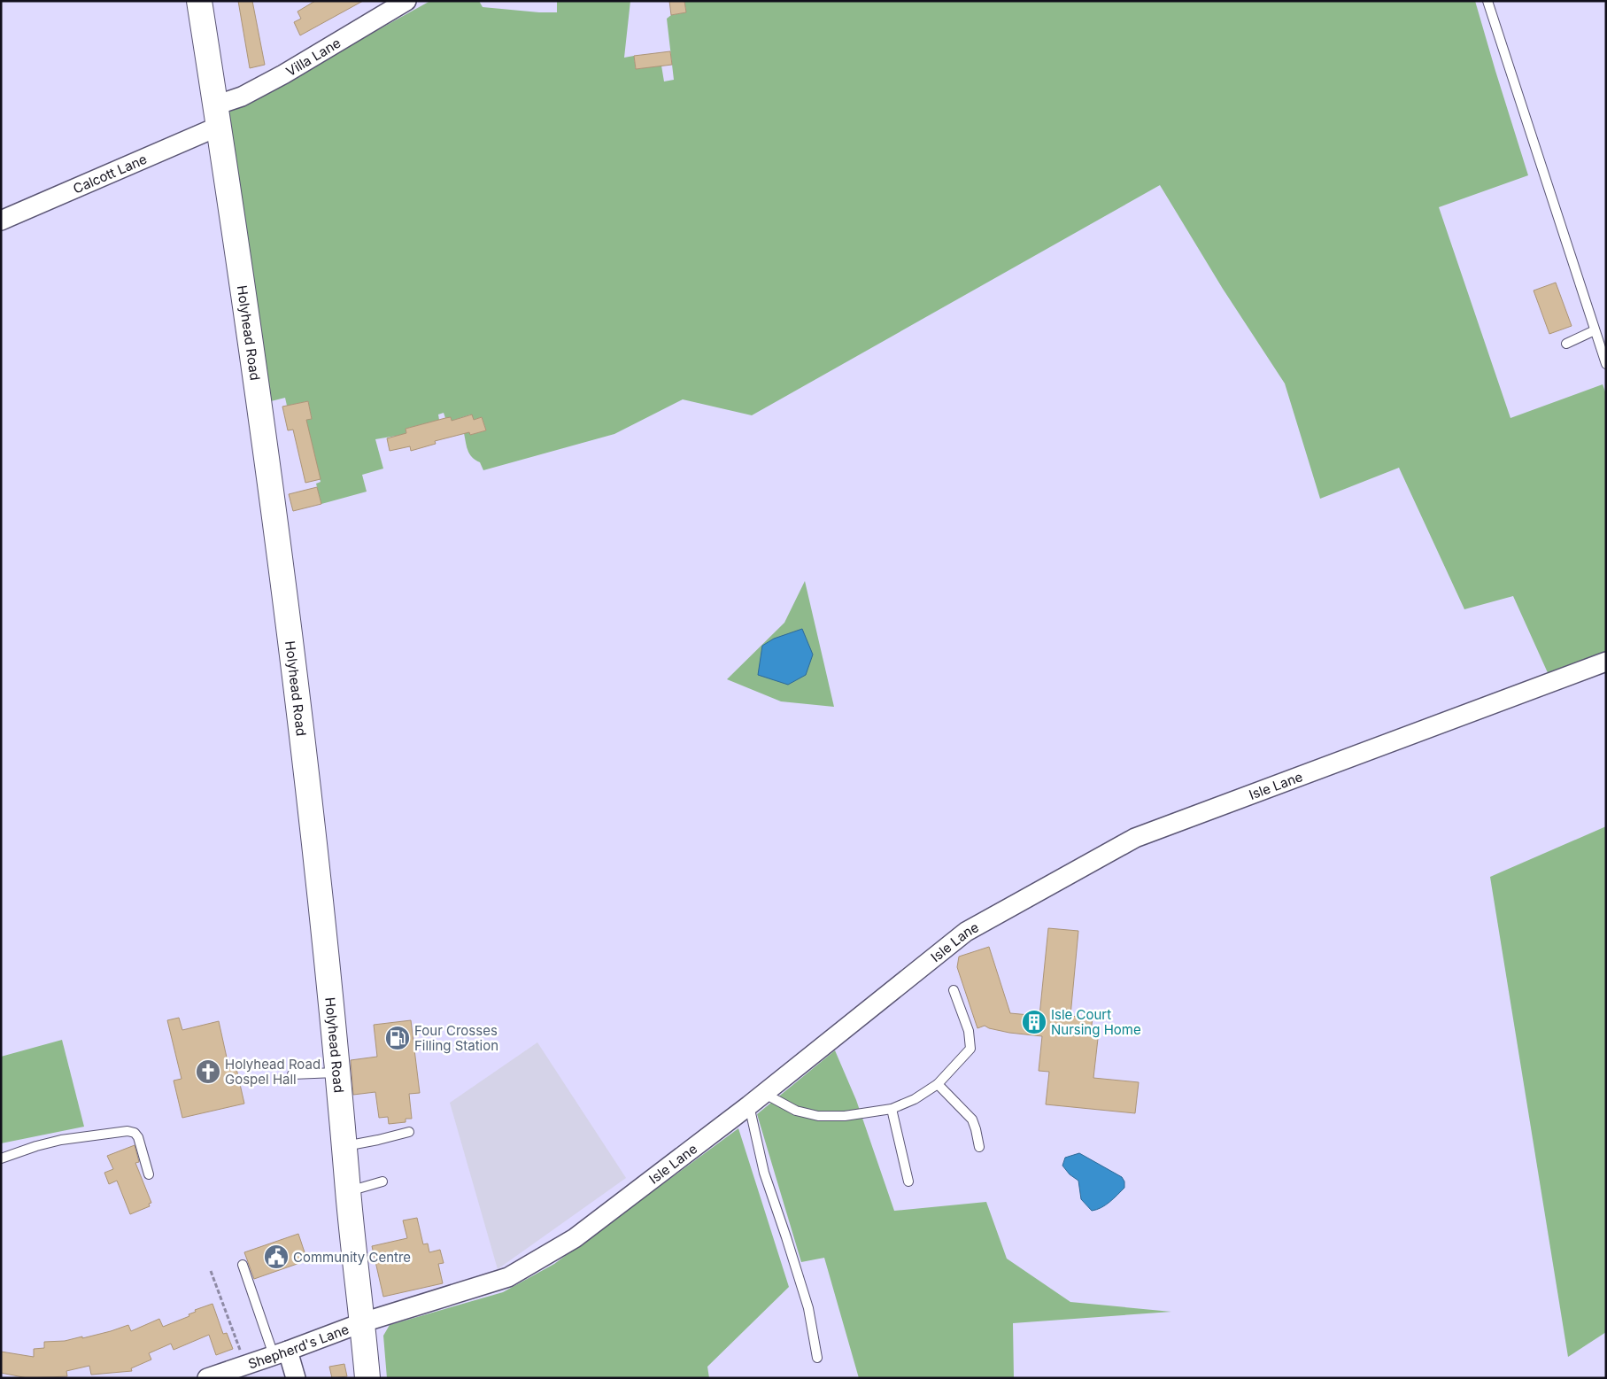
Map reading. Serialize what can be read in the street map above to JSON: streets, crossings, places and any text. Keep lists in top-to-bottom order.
{
  "streets": {
    "main road": ["Holyhead Road"],
    "street": [
      "Villa Lane",
      "Calcott Lane",
      "Isle Lane",
      "Shepherd's Lane"
    ]
  },
  "crossings": [
    ["Villa Lane", "Calcott Lane"],
    ["Villa Lane", "Holyhead Road"],
    ["Calcott Lane", "Holyhead Road"],
    ["Holyhead Road", "Isle Lane"],
    ["Holyhead Road", "Shepherd's Lane"],
    ["Isle Lane", "Shepherd's Lane"]
  ],
  "places": {
    "building": ["Isle Court Nursing Home"],
    "fuel station": ["Four Crosses Filling Station"],
    "church": ["Holyhead Road Gospel Hall"],
    "public building": ["Community Centre"]
  }
}
